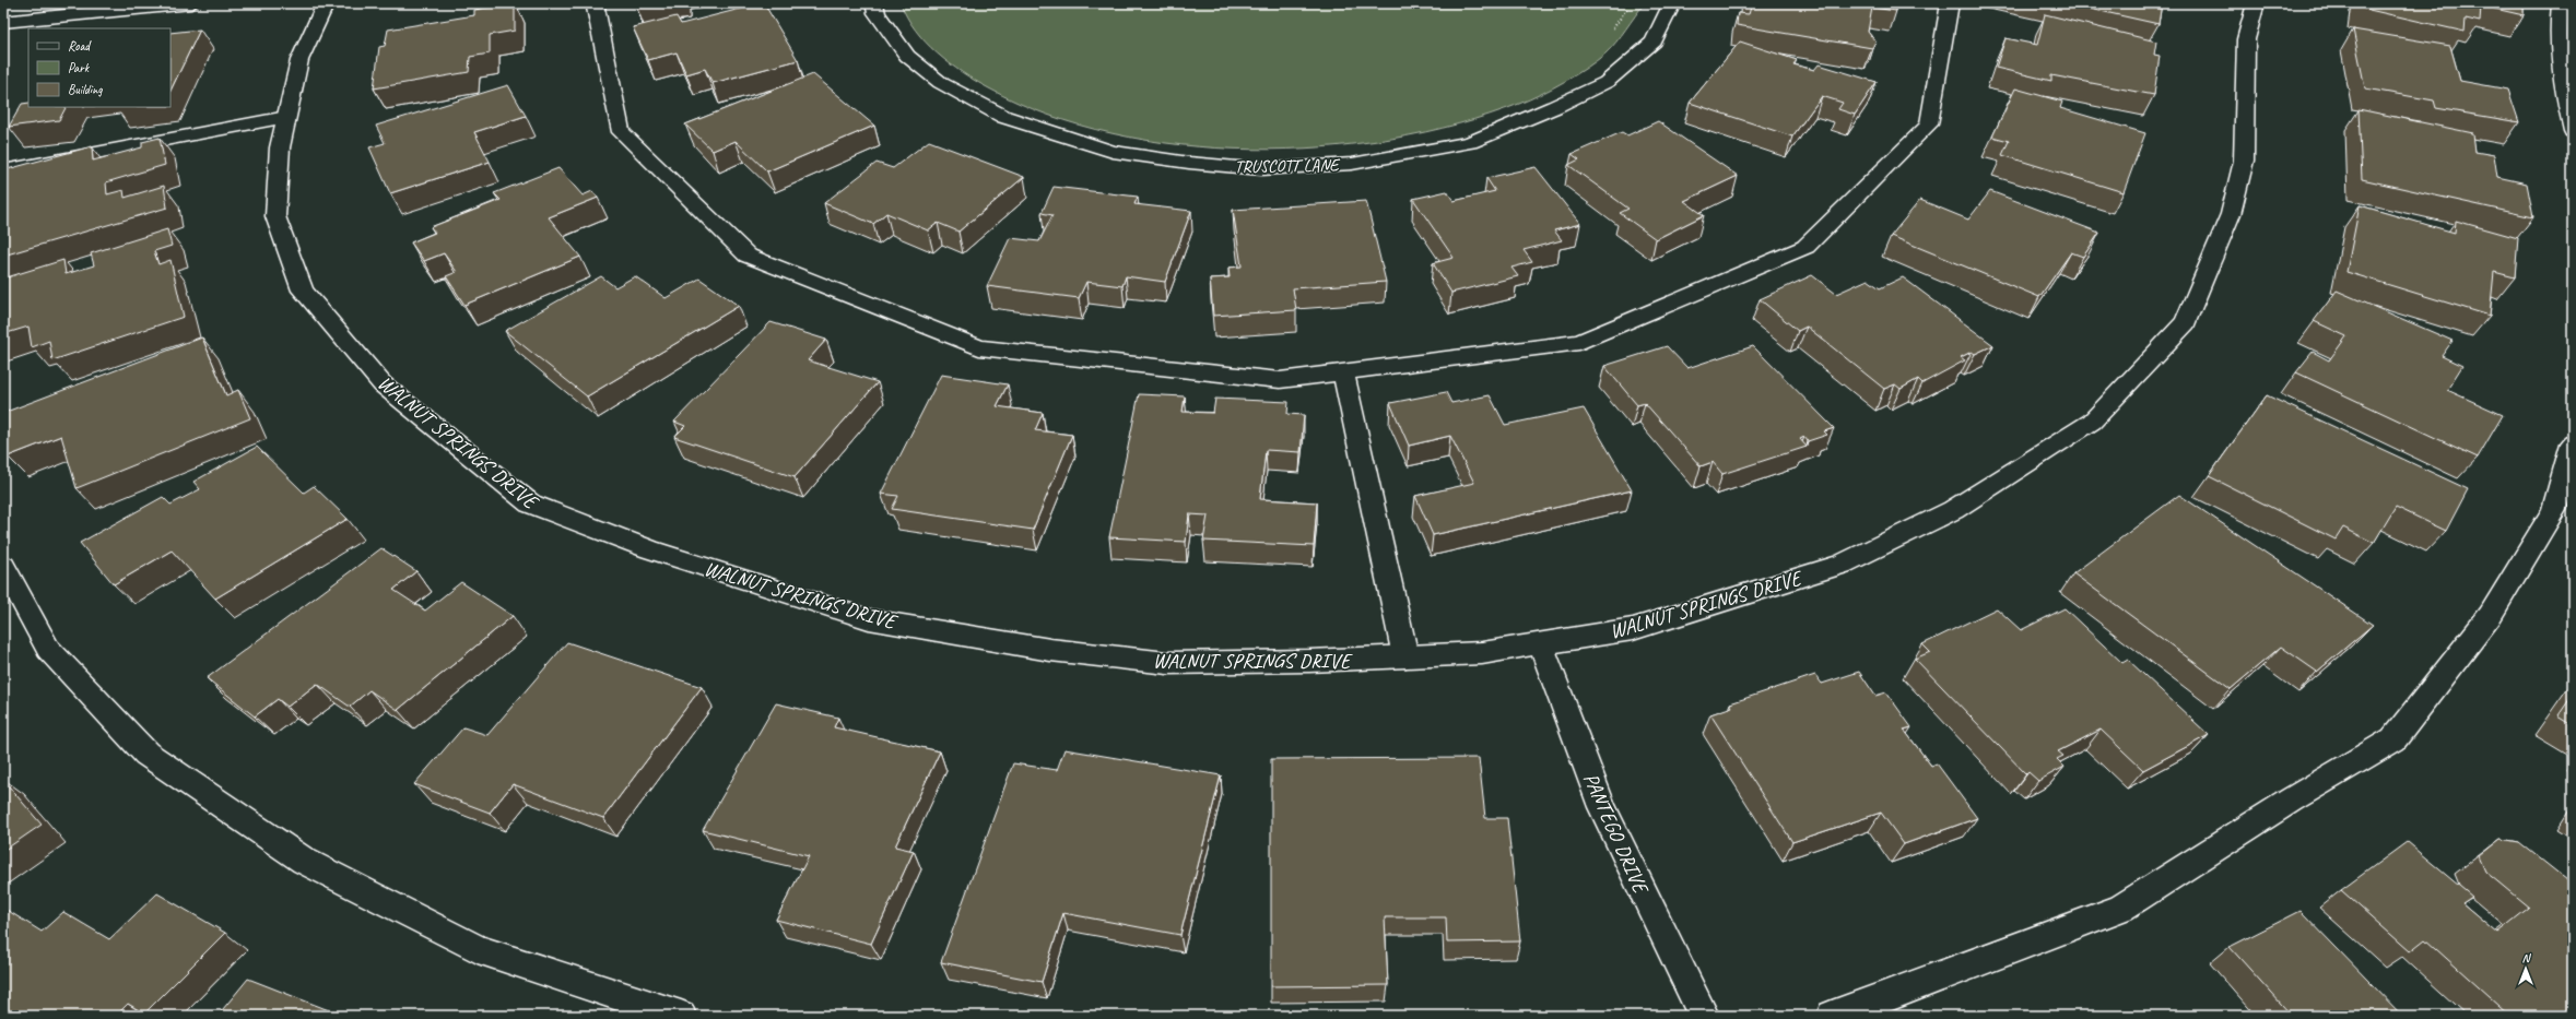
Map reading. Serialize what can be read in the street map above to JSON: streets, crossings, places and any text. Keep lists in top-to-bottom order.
{
  "streets": {
    "street": ["TRUSCOTT LANE", "WALNUT SPRINGS DRIVE", "PANTEGO DRIVE"]
  },
  "crossings": [
    ["WALNUT SPRINGS DRIVE", "PANTEGO DRIVE"]
  ],
  "legend": ["Road", "Park", "Building"],
  "north": "top"
}
